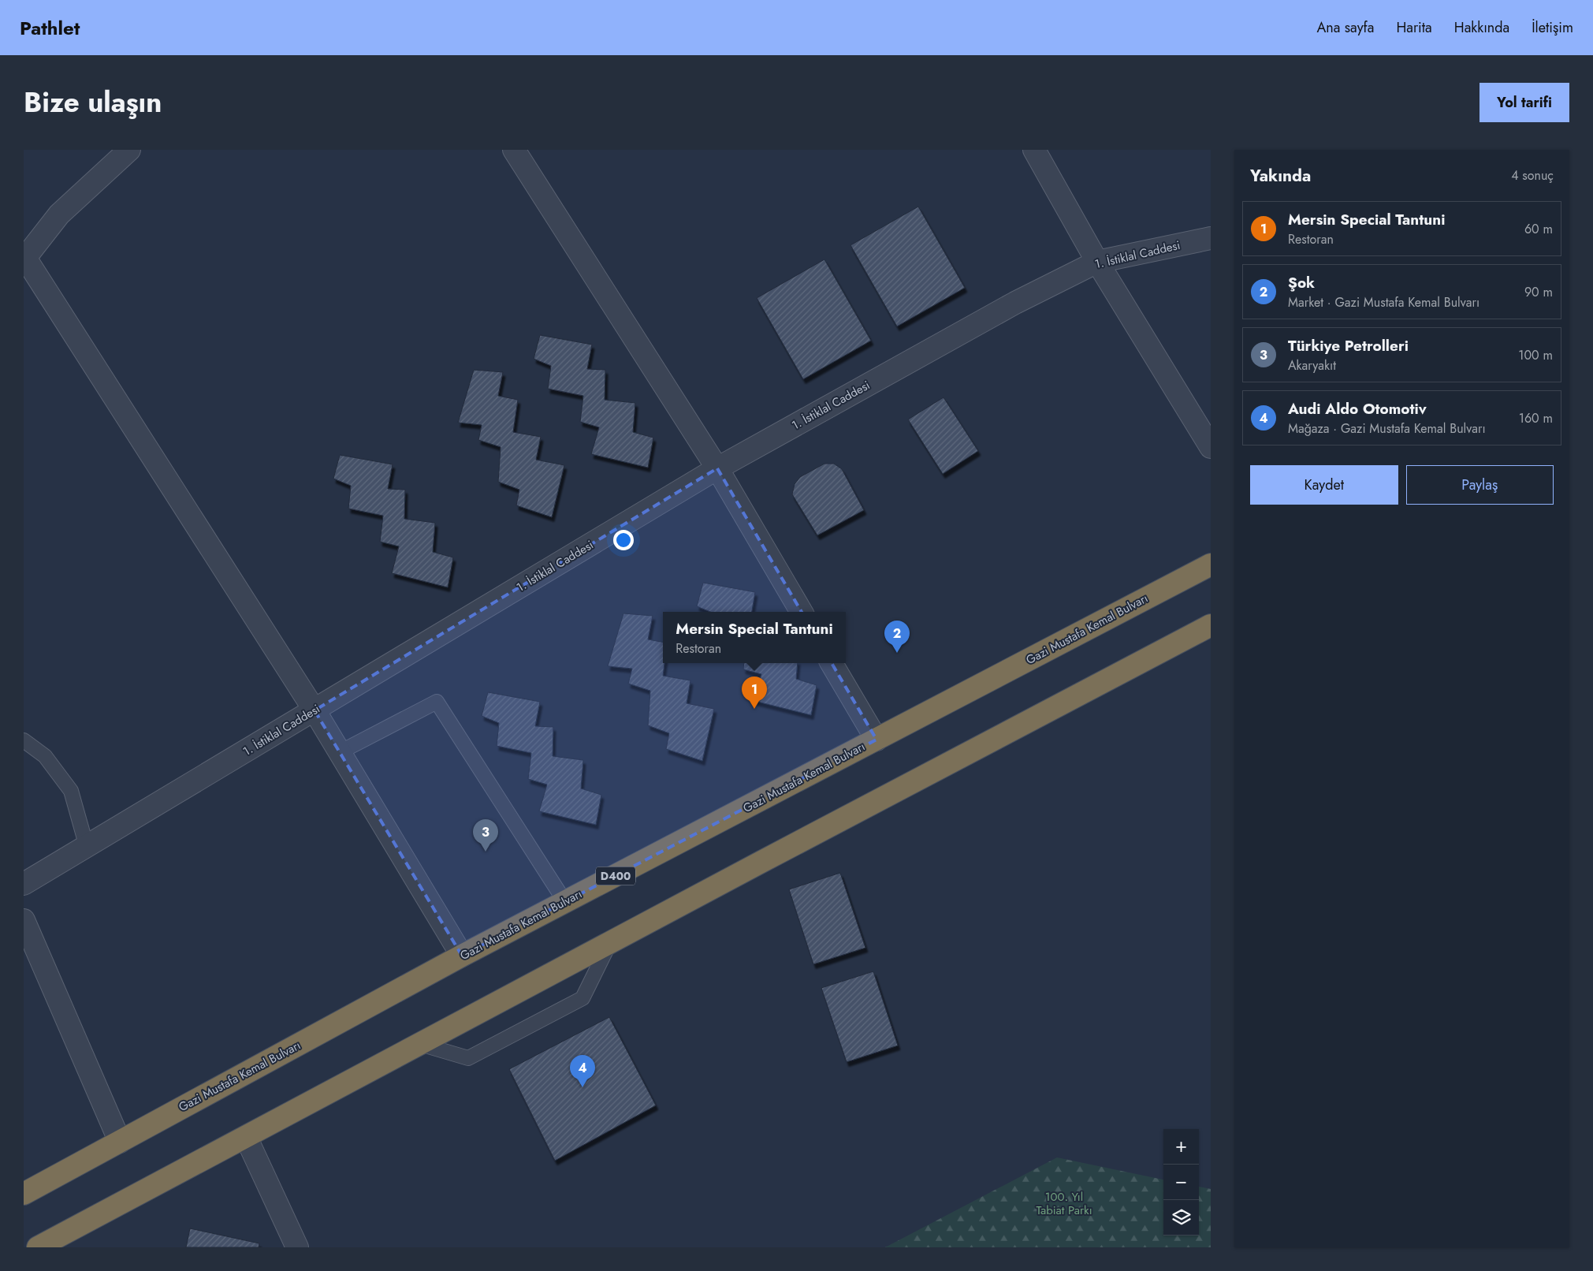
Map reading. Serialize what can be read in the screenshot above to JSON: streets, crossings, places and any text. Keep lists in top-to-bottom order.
{
  "streets": {
    "highway": ["Gazi Mustafa Kemal Bulvarı", "D400"],
    "street": ["1. İstiklal Caddesi"]
  },
  "parks": ["100. Yıl Tabiat Parkı"],
  "page": {
    "header": "Pathlet",
    "nav": [
      "Ana sayfa",
      "Harita",
      "Hakkında",
      "İletişim"
    ],
    "title": "Bize ulaşın",
    "buttons": [
      "Yol tarifi",
      ["Kaydet", "Paylaş"]
    ],
    "heading": ["Yakında", "4 sonuç"],
    "list": [
      {
        "mark": "1",
        "name": "Mersin Special Tantuni",
        "note": "Restoran",
        "value": "60 m"
      },
      {
        "mark": "2",
        "name": "Şok",
        "note": "Market · Gazi Mustafa Kemal Bulvarı",
        "value": "90 m"
      },
      {
        "mark": "3",
        "name": "Türkiye Petrolleri",
        "note": "Akaryakıt",
        "value": "100 m"
      },
      {
        "mark": "4",
        "name": "Audi Aldo Otomotiv",
        "note": "Mağaza · Gazi Mustafa Kemal Bulvarı",
        "value": "160 m"
      }
    ],
    "popup": ["Mersin Special Tantuni", "Restoran"],
    "pins": [
      "2",
      "1",
      "3",
      "4"
    ],
    "map_buttons": ["+", "−"]
  }
}
